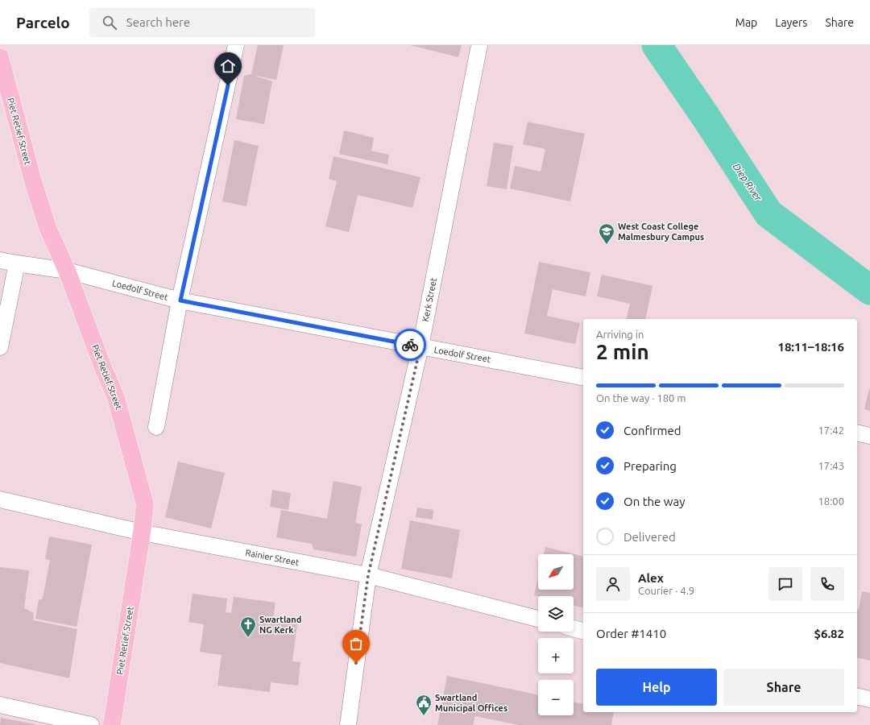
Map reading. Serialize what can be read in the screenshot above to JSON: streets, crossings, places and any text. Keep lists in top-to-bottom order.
{
  "streets": {
    "main road": ["Piet Retief Street"],
    "street": ["Loedolf Street", "Kerk Street", "Rainier Street"]
  },
  "crossings": [
    ["Piet Retief Street", "Loedolf Street"],
    ["Piet Retief Street", "Rainier Street"],
    ["Loedolf Street", "Kerk Street"],
    ["Kerk Street", "Rainier Street"]
  ],
  "water": ["Diep River"],
  "places": {
    "school or university": ["West Coast College Malmesbury Campus"],
    "church": ["Swartland NG Kerk"],
    "public building": ["Swartland Municipal Offices"]
  },
  "north": "bottom left",
  "page": {
    "header": "Parcelo",
    "search": "Search here",
    "nav": ["Map", "Layers", "Share"],
    "heading": ["2 min", "Arriving in", "18:11–18:16"],
    "panel": [
      "Alex",
      "Courier · 4.9",
      "Order #1410",
      "$6.82"
    ],
    "bar": "On the way · 180 m",
    "list": [
      ["Confirmed", "17:42"],
      ["Preparing", "17:43"],
      ["On the way", "18:00"],
      "Delivered"
    ],
    "map_buttons": ["+", "−"],
    "buttons": ["Help", "Share"]
  }
}
